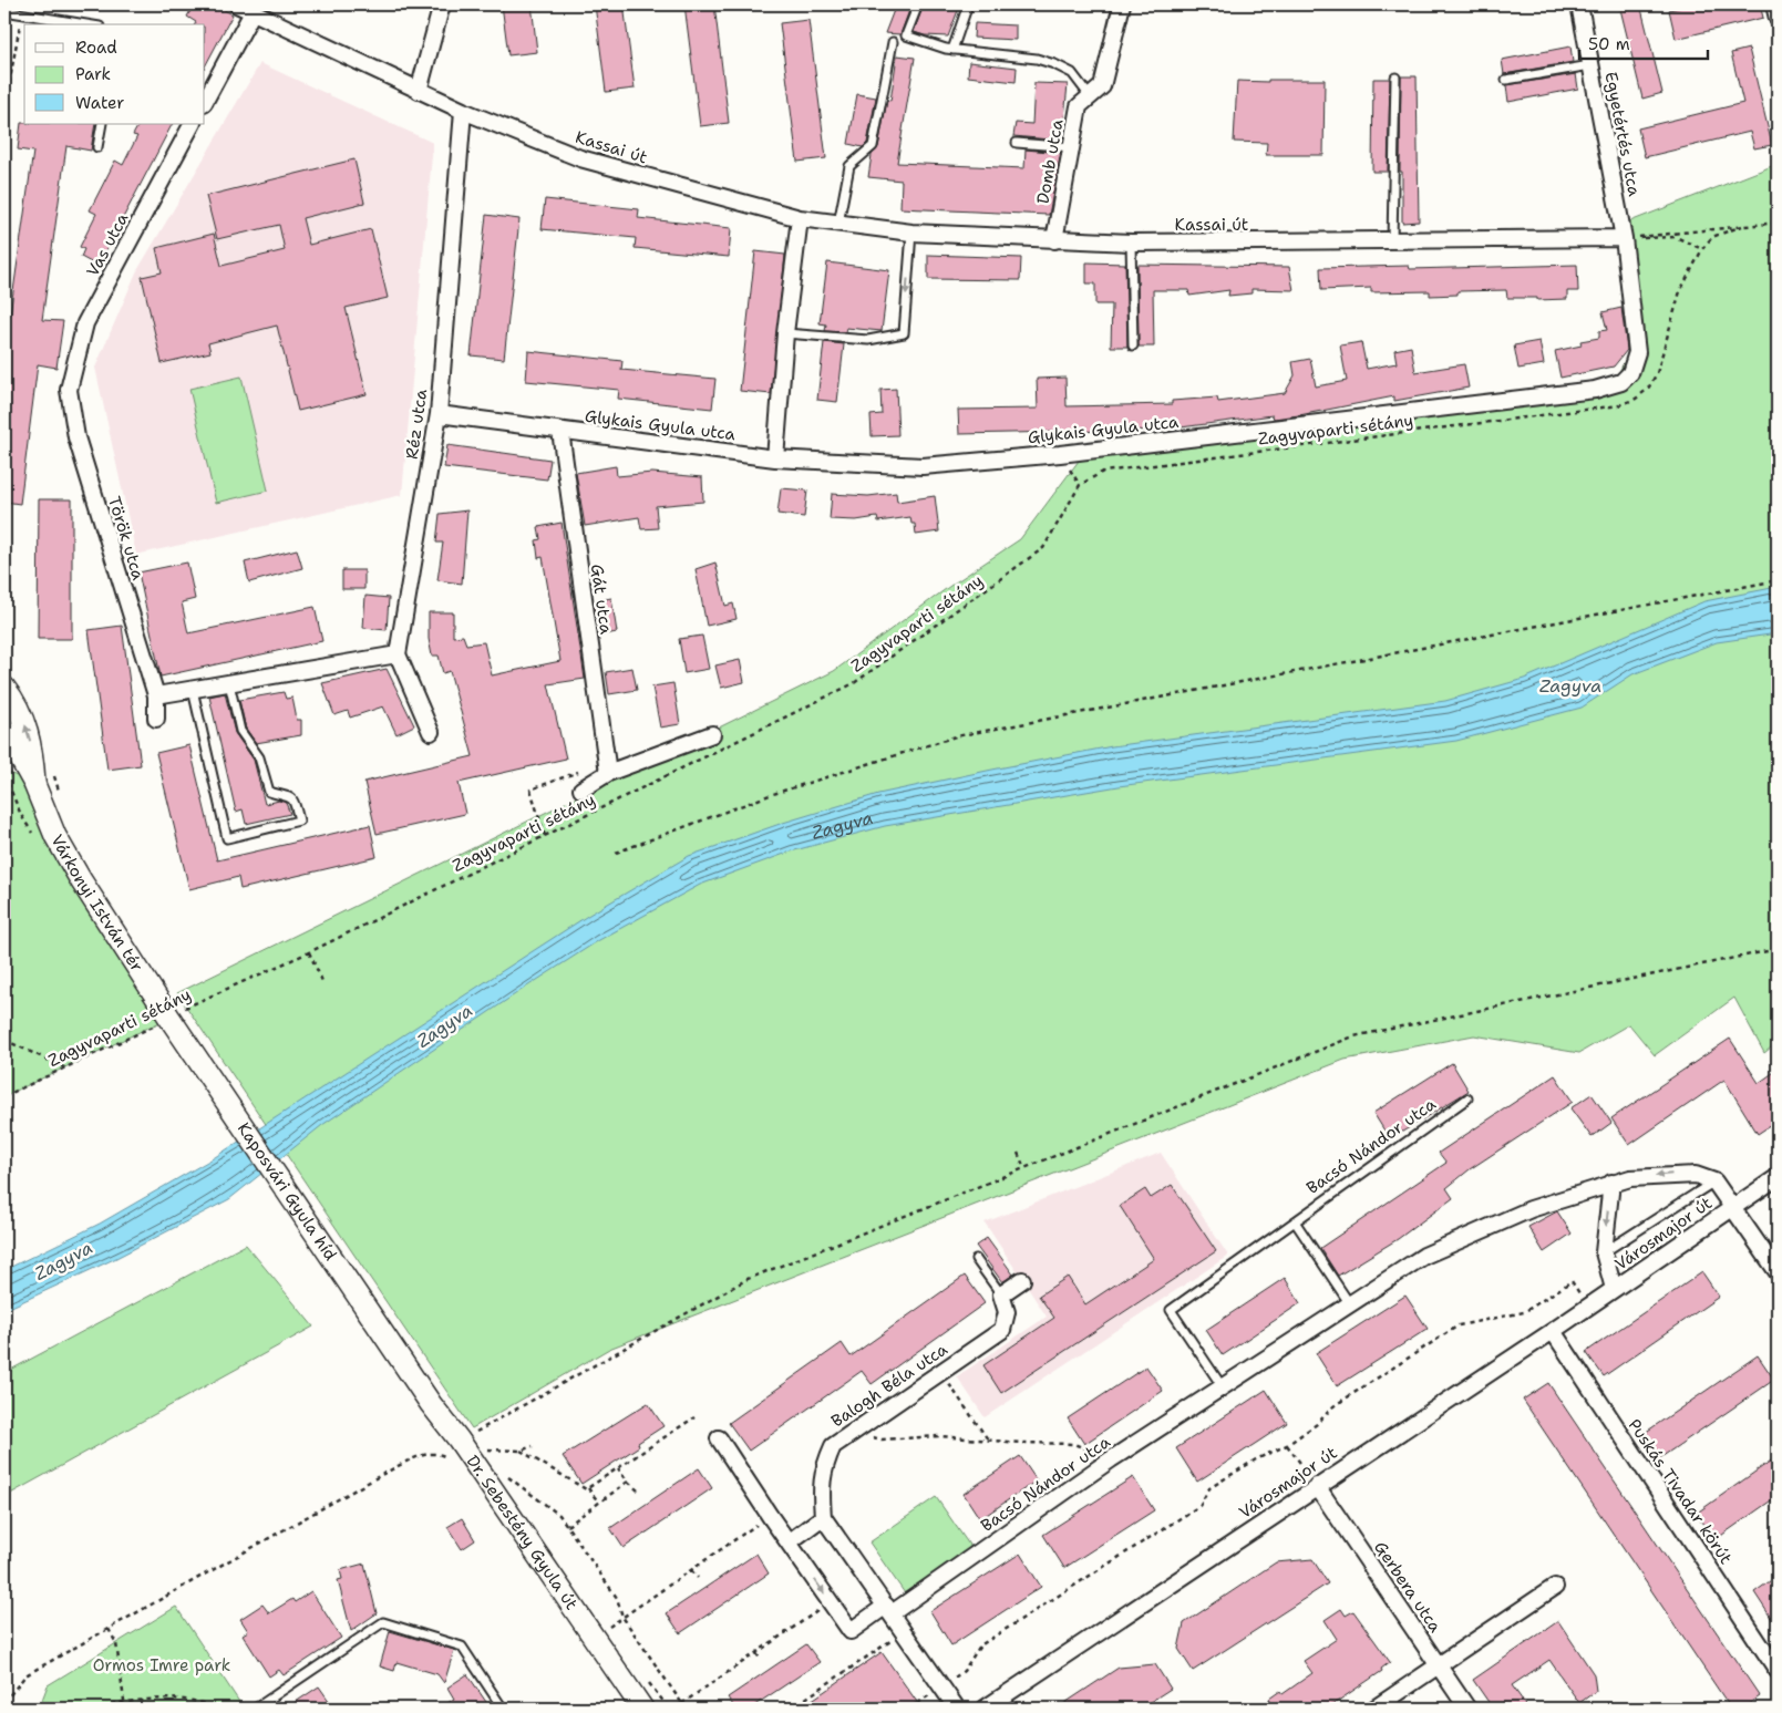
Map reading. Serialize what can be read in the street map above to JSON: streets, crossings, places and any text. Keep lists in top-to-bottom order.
{
  "streets": {
    "street": [
      "Egyetértés utca",
      "Kassai út",
      "Domb utca",
      "Vas utca",
      "Réz utca",
      "Glykais Gyula utca",
      "Török utca",
      "Gát utca",
      "Várkonyi István tér",
      "Bacsó Nándor utca",
      "Kaposvári Gyula híd",
      "Városmajor út",
      "Balogh Béla utca",
      "Puskás Tivadar körút",
      "Dr. Sebestény Gyula út",
      "Gerbera utca"
    ],
    "path": ["Zagyvaparti sétány"]
  },
  "crossings": [
    ["Egyetértés utca", "Kassai út"],
    ["Egyetértés utca", "Glykais Gyula utca"],
    ["Kassai út", "Domb utca"],
    ["Kassai út", "Réz utca"],
    ["Kassai út", "Glykais Gyula utca"],
    ["Vas utca", "Török utca"],
    ["Réz utca", "Glykais Gyula utca"],
    ["Glykais Gyula utca", "Gát utca"],
    ["Zagyvaparti sétány", "Várkonyi István tér"],
    ["Zagyvaparti sétány", "Kaposvári Gyula híd"],
    ["Várkonyi István tér", "Kaposvári Gyula híd"],
    ["Bacsó Nándor utca", "Városmajor út"],
    ["Bacsó Nándor utca", "Balogh Béla utca"],
    ["Kaposvári Gyula híd", "Dr. Sebestény Gyula út"],
    ["Városmajor út", "Puskás Tivadar körút"],
    ["Városmajor út", "Gerbera utca"]
  ],
  "water": ["Zagyva"],
  "parks": ["Ormos Imre park"],
  "legend": ["Road", "Park", "Water"],
  "scale_bar": "50 m"
}
